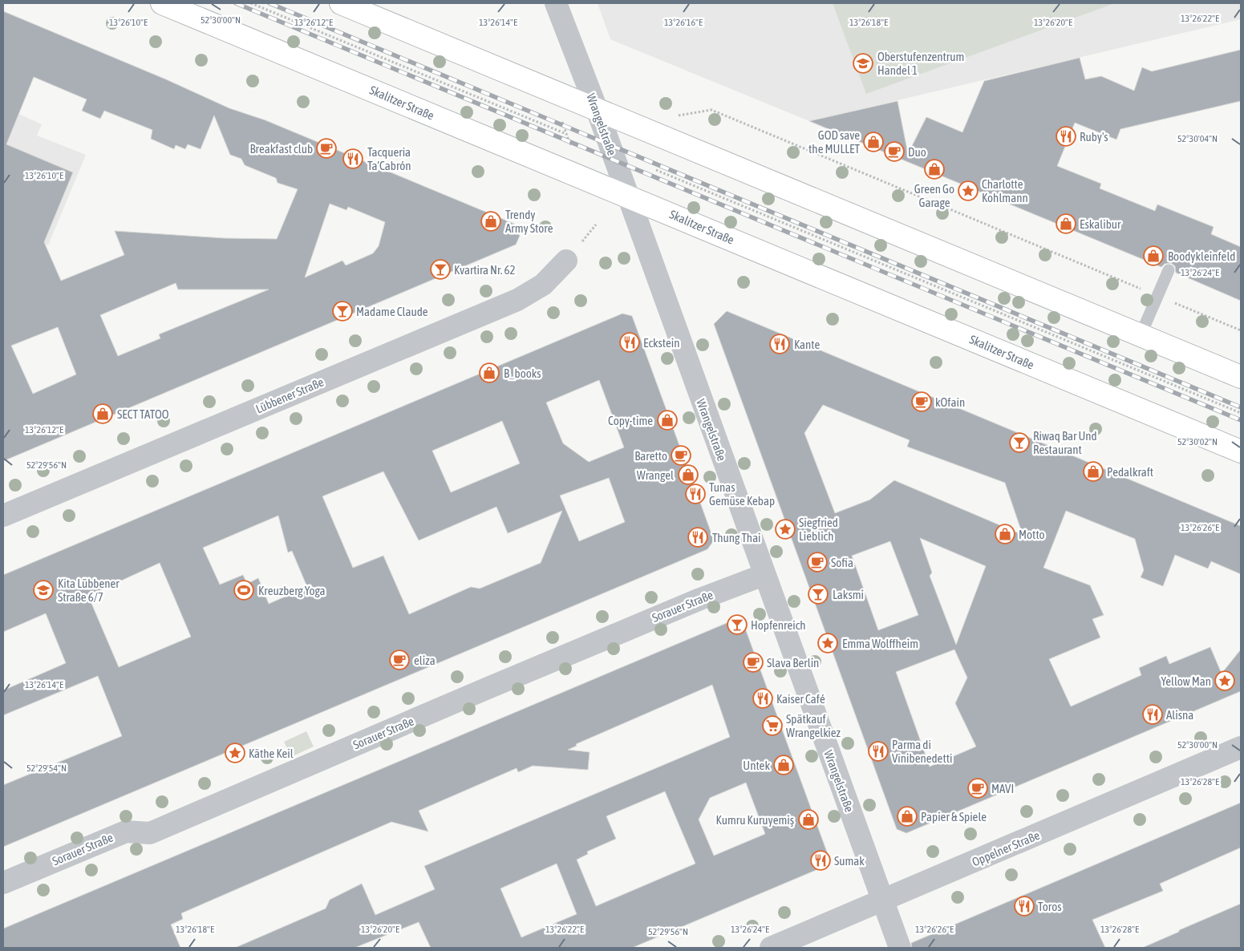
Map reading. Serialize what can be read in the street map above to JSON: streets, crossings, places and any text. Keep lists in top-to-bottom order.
{
  "streets": {
    "main road": ["Skalitzer Straße"],
    "street": [
      "Wrangelstraße",
      "Lübbener Straße",
      "Sorauer Straße",
      "Oppelner Straße"
    ]
  },
  "crossings": [
    ["Skalitzer Straße", "Wrangelstraße"],
    ["Wrangelstraße", "Sorauer Straße"],
    ["Wrangelstraße", "Oppelner Straße"]
  ],
  "places": {
    "school or university": ["Oberstufenzentrum Handel 1", "Kita Lübbener Straße 6/7"],
    "restaurant": [
      "Ruby's",
      "Tacqueria Ta’Cabrón",
      "Eckstein",
      "Kante",
      "Tunas Gemüse Kebap",
      "Thung Thai",
      "Kaiser Café",
      "Alisna",
      "Parma di Vinibenedetti",
      "Sumak",
      "Toros"
    ],
    "shop": [
      "GOD save the MULLET",
      "Green Go Garage",
      "Trendy Army Store",
      "Eskalibur",
      "Boodykleinfeld",
      "B_books",
      "SECT TATOO",
      "Copy-time",
      "Pedalkraft",
      "Wrangel",
      "Motto",
      "Untek",
      "Papier & Spiele",
      "Kumru Kuruyemiş"
    ],
    "cafe": [
      "Breakfast club",
      "Duo",
      "kOfain",
      "Baretto",
      "Sofia",
      "eliza",
      "Slava Berlin",
      "MAVI"
    ],
    "place": [
      "Charlotte Kohlmann",
      "Siegfried Lieblich",
      "Emma Wolffheim",
      "Yellow Man",
      "Käthe Keil"
    ],
    "bar": [
      "Kvartira Nr. 62",
      "Madame Claude",
      "Riwaq Bar Und Restaurant",
      "Laksmi",
      "Hopfenreich"
    ],
    "sports": ["Kreuzberg Yoga"],
    "supermarket": ["Spätkauf Wrangelkiez"]
  },
  "coordinates": [
    "13°26'22\"E",
    "52°30'00\"N",
    "13°26'10\"E",
    "13°26'12\"E",
    "13°26'14\"E",
    "13°26'16\"E",
    "13°26'18\"E",
    "13°26'20\"E",
    "52°30'04\"N",
    "13°26'24\"E",
    "52°30'02\"N",
    "52°29'56\"N",
    "13°26'26\"E",
    "52°29'54\"N",
    "13°26'28\"E"
  ]
}
